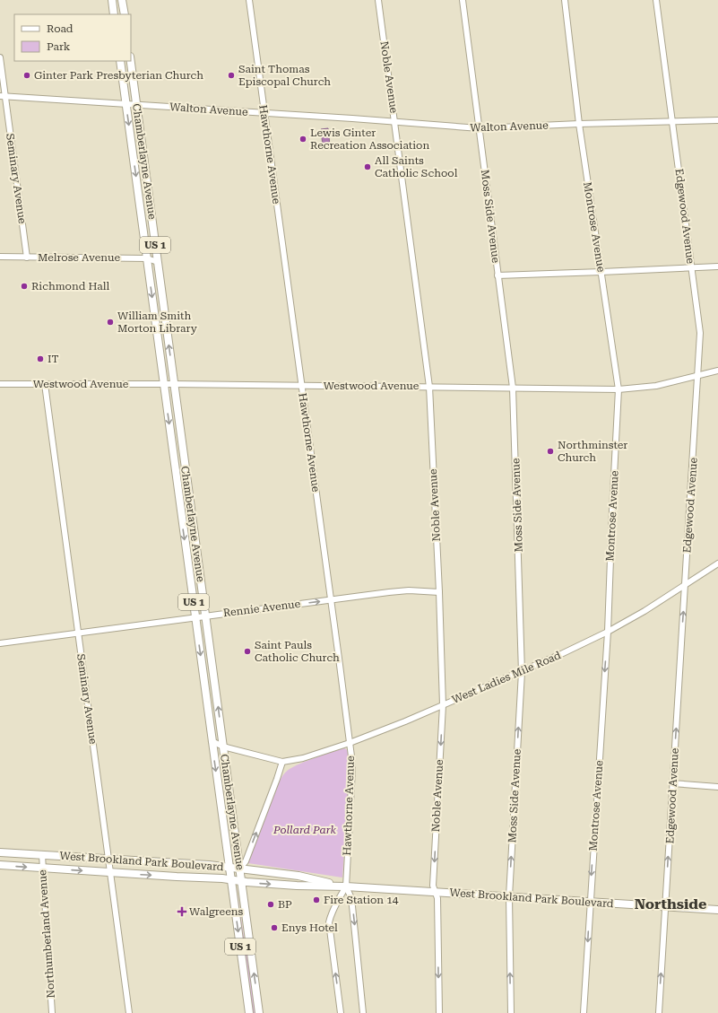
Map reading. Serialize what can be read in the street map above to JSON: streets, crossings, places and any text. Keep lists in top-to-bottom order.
{
  "streets": {
    "main road": ["Chamberlayne Avenue", "US 1", "West Brookland Park Boulevard"],
    "street": [
      "Noble Avenue",
      "Walton Avenue",
      "Hawthorne Avenue",
      "Seminary Avenue",
      "Moss Side Avenue",
      "Edgewood Avenue",
      "Montrose Avenue",
      "Melrose Avenue",
      "Westwood Avenue",
      "Rennie Avenue",
      "West Ladies Mile Road",
      "Northumberland Avenue"
    ]
  },
  "crossings": [
    ["Noble Avenue", "Walton Avenue"],
    ["Noble Avenue", "Westwood Avenue"],
    ["Noble Avenue", "Rennie Avenue"],
    ["Noble Avenue", "West Ladies Mile Road"],
    ["Noble Avenue", "West Brookland Park Boulevard"],
    ["Walton Avenue", "Hawthorne Avenue"],
    ["Walton Avenue", "Chamberlayne Avenue"],
    ["Walton Avenue", "Seminary Avenue"],
    ["Walton Avenue", "Moss Side Avenue"],
    ["Walton Avenue", "Edgewood Avenue"],
    ["Walton Avenue", "Montrose Avenue"],
    ["Hawthorne Avenue", "Westwood Avenue"],
    ["Hawthorne Avenue", "Rennie Avenue"],
    ["Hawthorne Avenue", "West Ladies Mile Road"],
    ["Hawthorne Avenue", "West Brookland Park Boulevard"],
    ["Chamberlayne Avenue", "Melrose Avenue"],
    ["Chamberlayne Avenue", "Westwood Avenue"],
    ["Chamberlayne Avenue", "Rennie Avenue"],
    ["Chamberlayne Avenue", "West Ladies Mile Road"],
    ["Chamberlayne Avenue", "West Brookland Park Boulevard"],
    ["Seminary Avenue", "Melrose Avenue"],
    ["Seminary Avenue", "Westwood Avenue"],
    ["Seminary Avenue", "Rennie Avenue"],
    ["Seminary Avenue", "West Brookland Park Boulevard"],
    ["Moss Side Avenue", "Westwood Avenue"],
    ["Moss Side Avenue", "West Ladies Mile Road"],
    ["Moss Side Avenue", "West Brookland Park Boulevard"],
    ["Edgewood Avenue", "Westwood Avenue"],
    ["Edgewood Avenue", "West Ladies Mile Road"],
    ["Edgewood Avenue", "West Brookland Park Boulevard"],
    ["Montrose Avenue", "Westwood Avenue"],
    ["Montrose Avenue", "West Ladies Mile Road"],
    ["Montrose Avenue", "West Brookland Park Boulevard"],
    ["West Brookland Park Boulevard", "Northumberland Avenue"]
  ],
  "one_way": ["Edgewood Avenue", "Montrose Avenue"],
  "districts": ["Northside"],
  "parks": ["Pollard Park"],
  "places": {
    "other": [
      "Ginter Park Presbyterian Church",
      "Saint Thomas Episcopal Church",
      "Lewis Ginter Recreation Association",
      "All Saints Catholic School",
      "Richmond Hall",
      "William Smith Morton Library",
      "IT",
      "Northminster Church",
      "Saint Pauls Catholic Church",
      "Fire Station 14",
      "BP",
      "Enys Hotel"
    ],
    "health": ["Walgreens"]
  },
  "legend": ["Road", "Park"]
}
